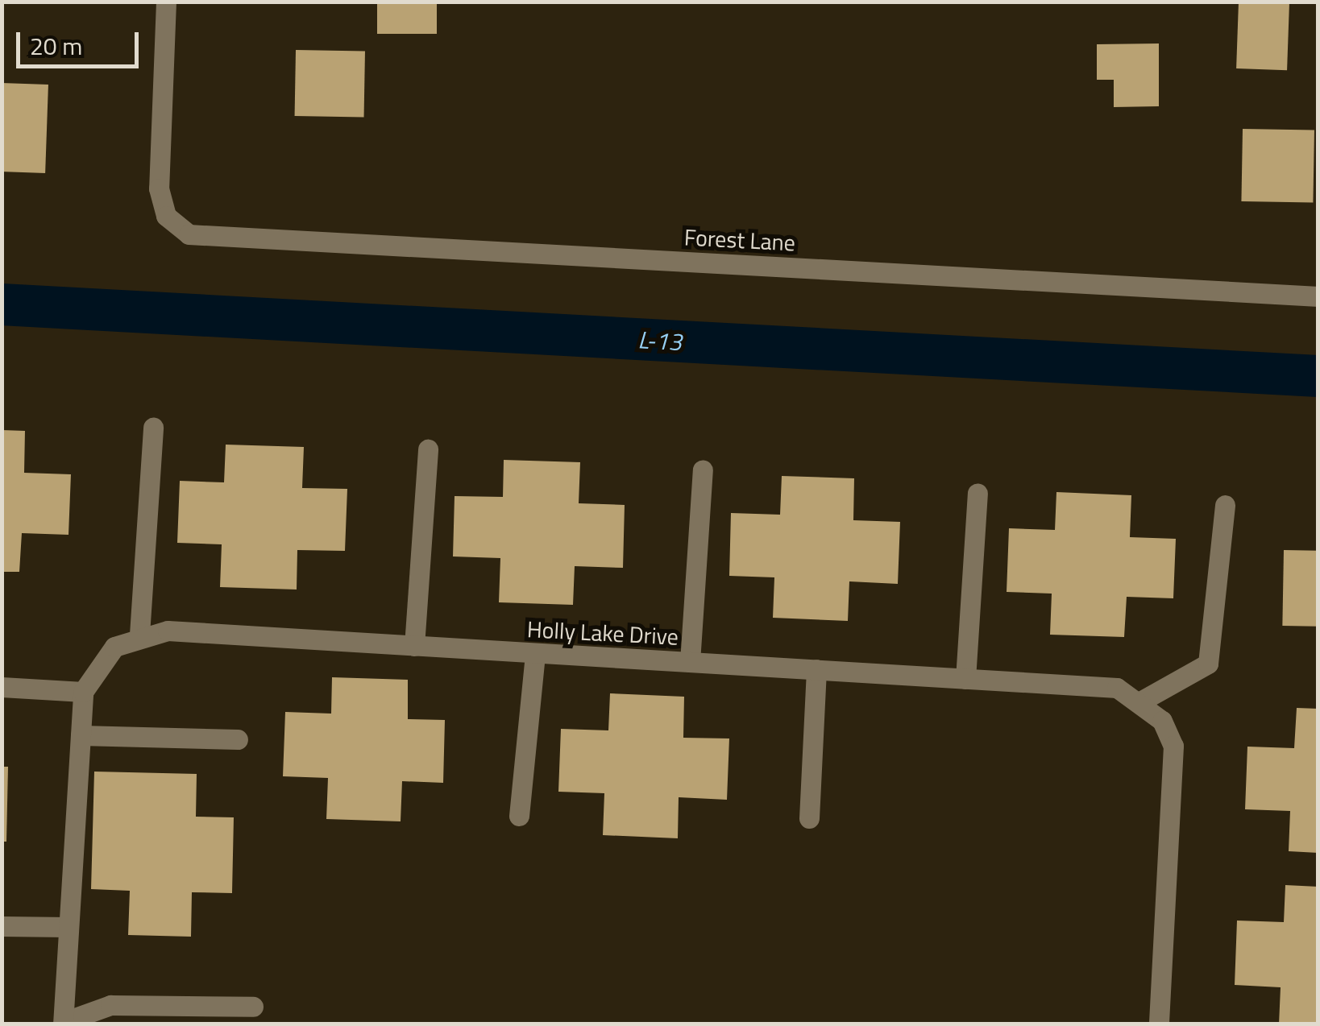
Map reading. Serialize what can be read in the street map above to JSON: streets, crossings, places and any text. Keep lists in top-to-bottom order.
{
  "streets": {
    "street": ["Forest Lane", "Holly Lake Drive"]
  },
  "water": ["L-13"],
  "scale_bar": "20 m"
}
